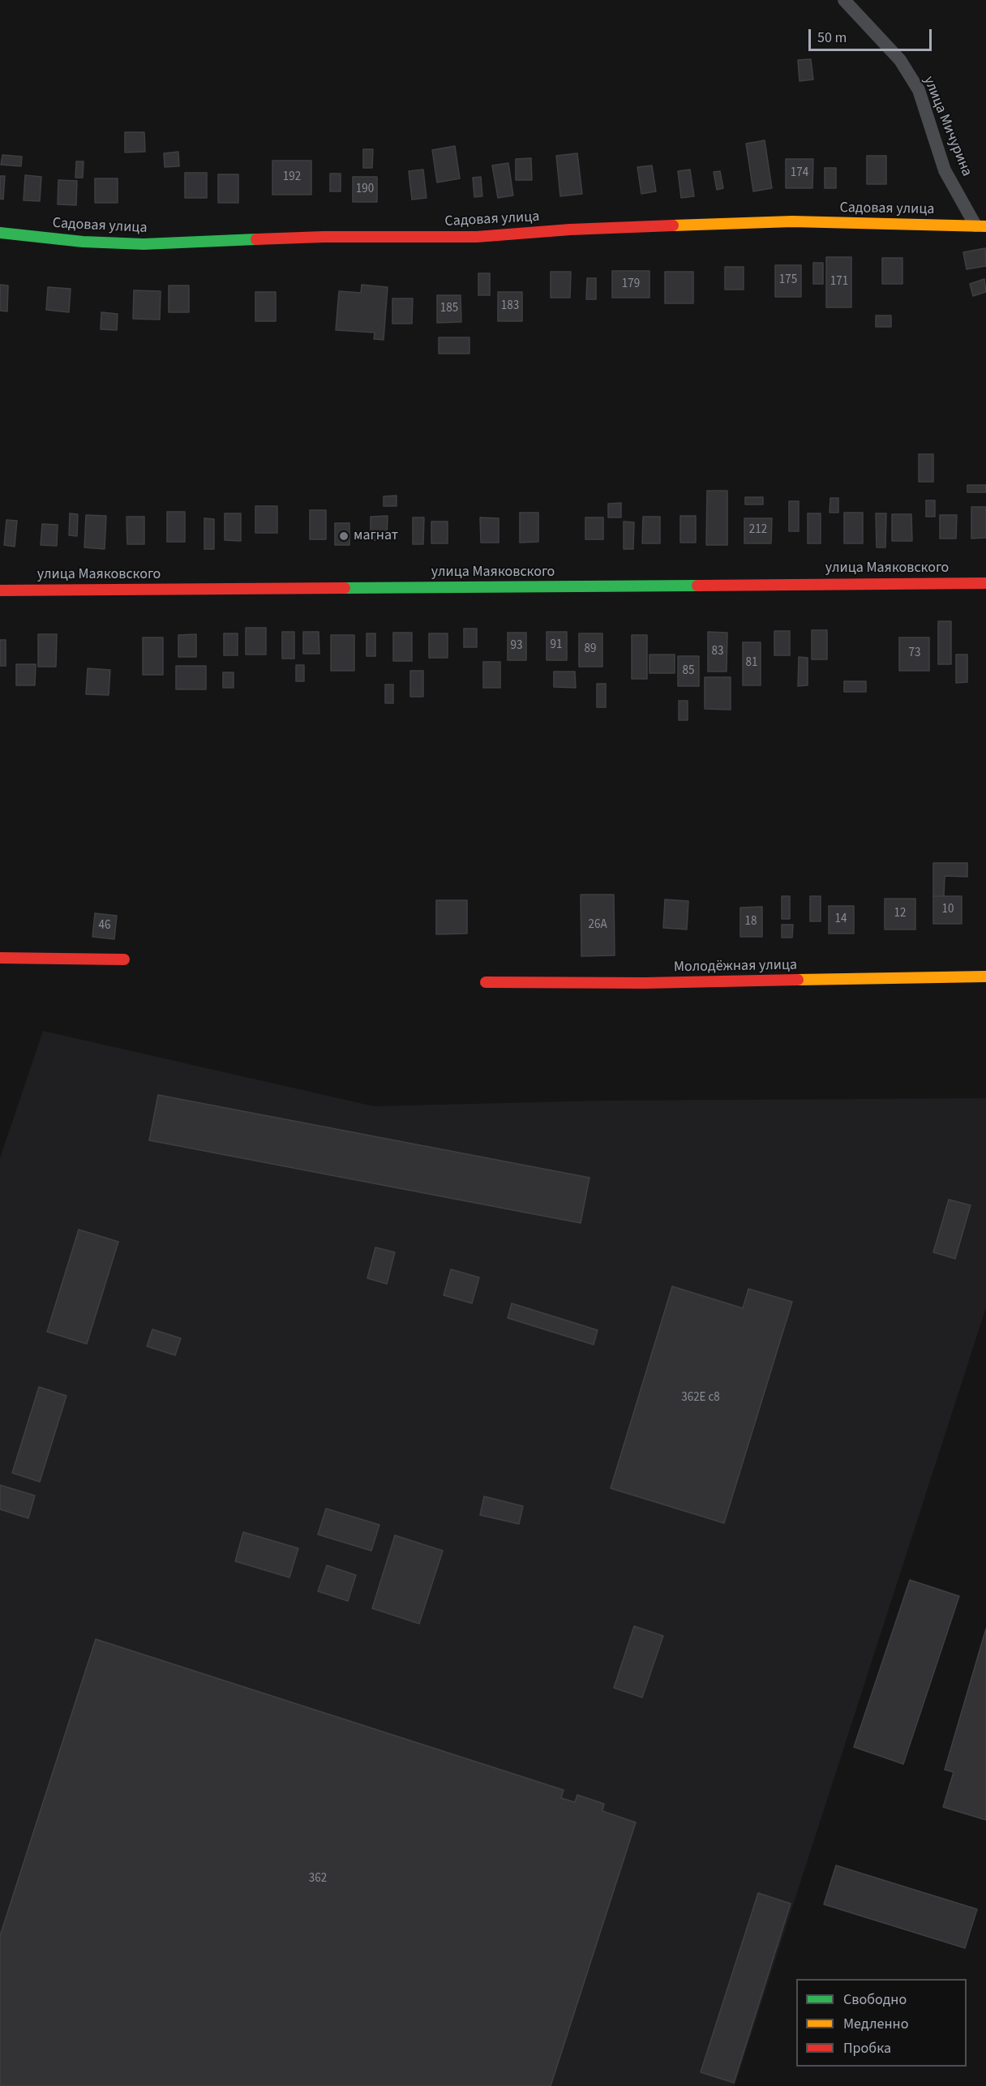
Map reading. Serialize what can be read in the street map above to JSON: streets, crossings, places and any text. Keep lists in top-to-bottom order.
{
  "streets": {
    "street": [
      "улица Мичурина",
      "Садовая улица",
      "улица Маяковского",
      "Молодёжная улица"
    ]
  },
  "crossings": [
    ["улица Мичурина", "Садовая улица"]
  ],
  "places": ["магнат"],
  "house_numbers": [
    "174",
    "192",
    "190",
    "175",
    "171",
    "179",
    "183",
    "185",
    "212",
    "91",
    "93",
    "89",
    "83",
    "73",
    "81",
    "85",
    "10",
    "12",
    "14",
    "18",
    "26А",
    "46",
    "362Е с8",
    "362"
  ],
  "legend": ["Свободно", "Медленно", "Пробка"],
  "scale_bar": "50 m"
}
